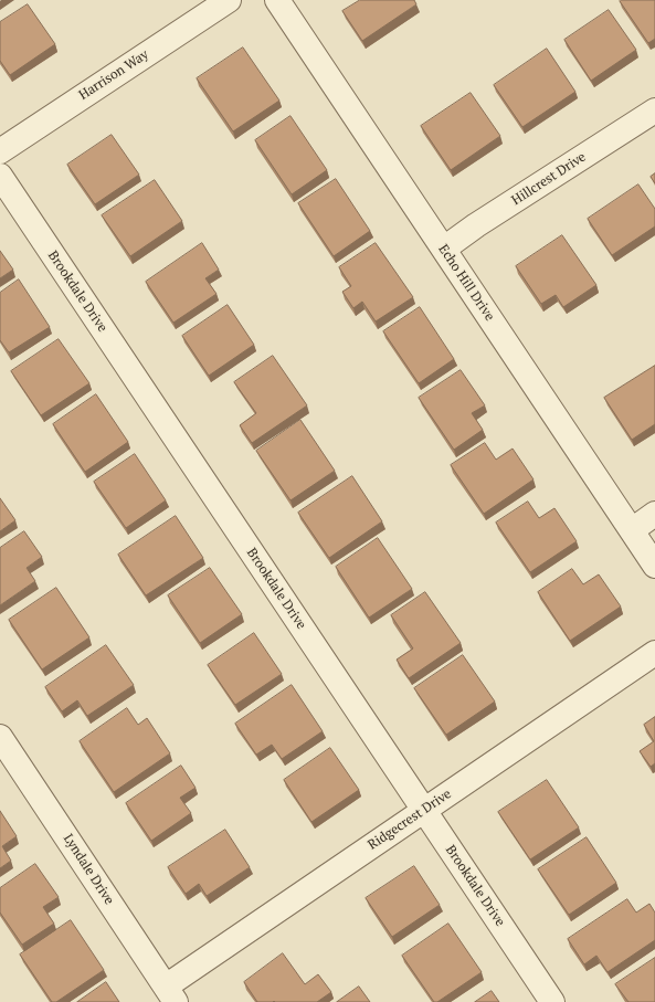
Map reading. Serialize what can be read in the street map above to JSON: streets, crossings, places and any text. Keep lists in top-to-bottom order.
{
  "streets": {
    "street": [
      "Harrison Way",
      "Hillcrest Drive",
      "Echo Hill Drive",
      "Brookdale Drive",
      "Ridgecrest Drive",
      "Lyndale Drive"
    ]
  },
  "crossings": [
    ["Hillcrest Drive", "Echo Hill Drive"],
    ["Brookdale Drive", "Ridgecrest Drive"],
    ["Ridgecrest Drive", "Lyndale Drive"]
  ]
}
